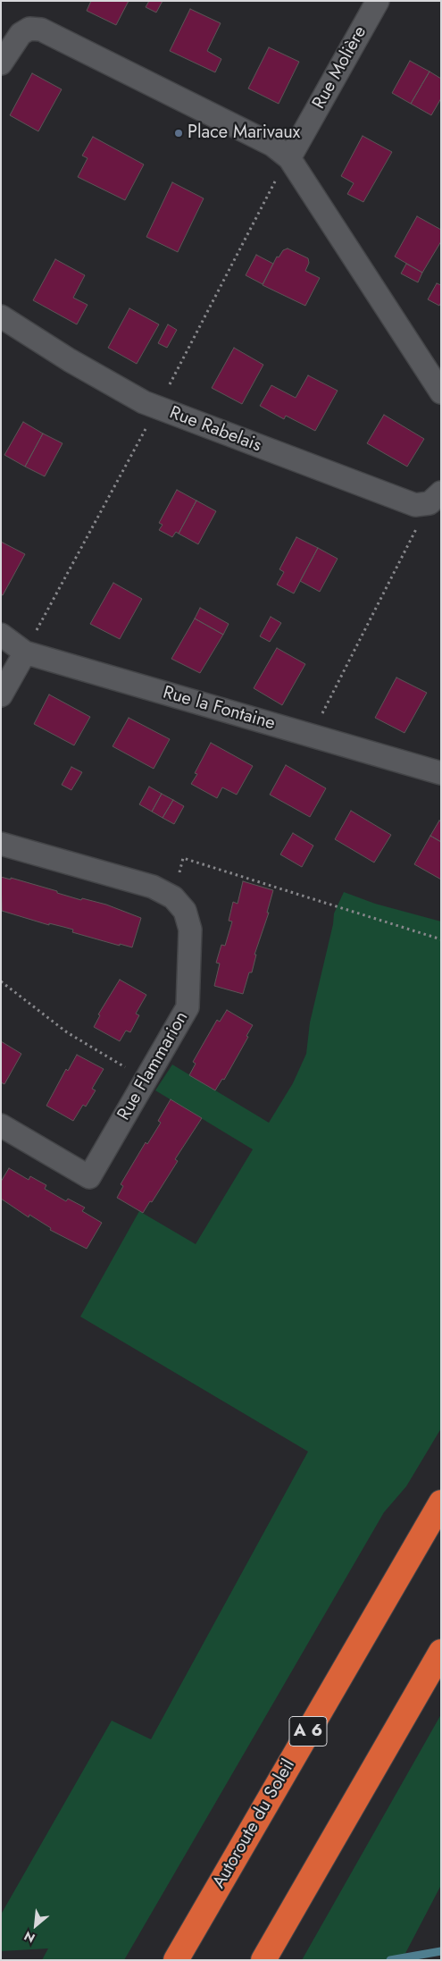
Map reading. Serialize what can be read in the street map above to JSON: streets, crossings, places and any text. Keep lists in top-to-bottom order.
{
  "streets": {
    "highway": ["A 6", "Autoroute du Soleil"],
    "street": [
      "Rue Molière",
      "Rue Rabelais",
      "Rue la Fontaine",
      "Rue Flammarion"
    ]
  },
  "places": ["Place Marivaux"],
  "north": "bottom left"
}
